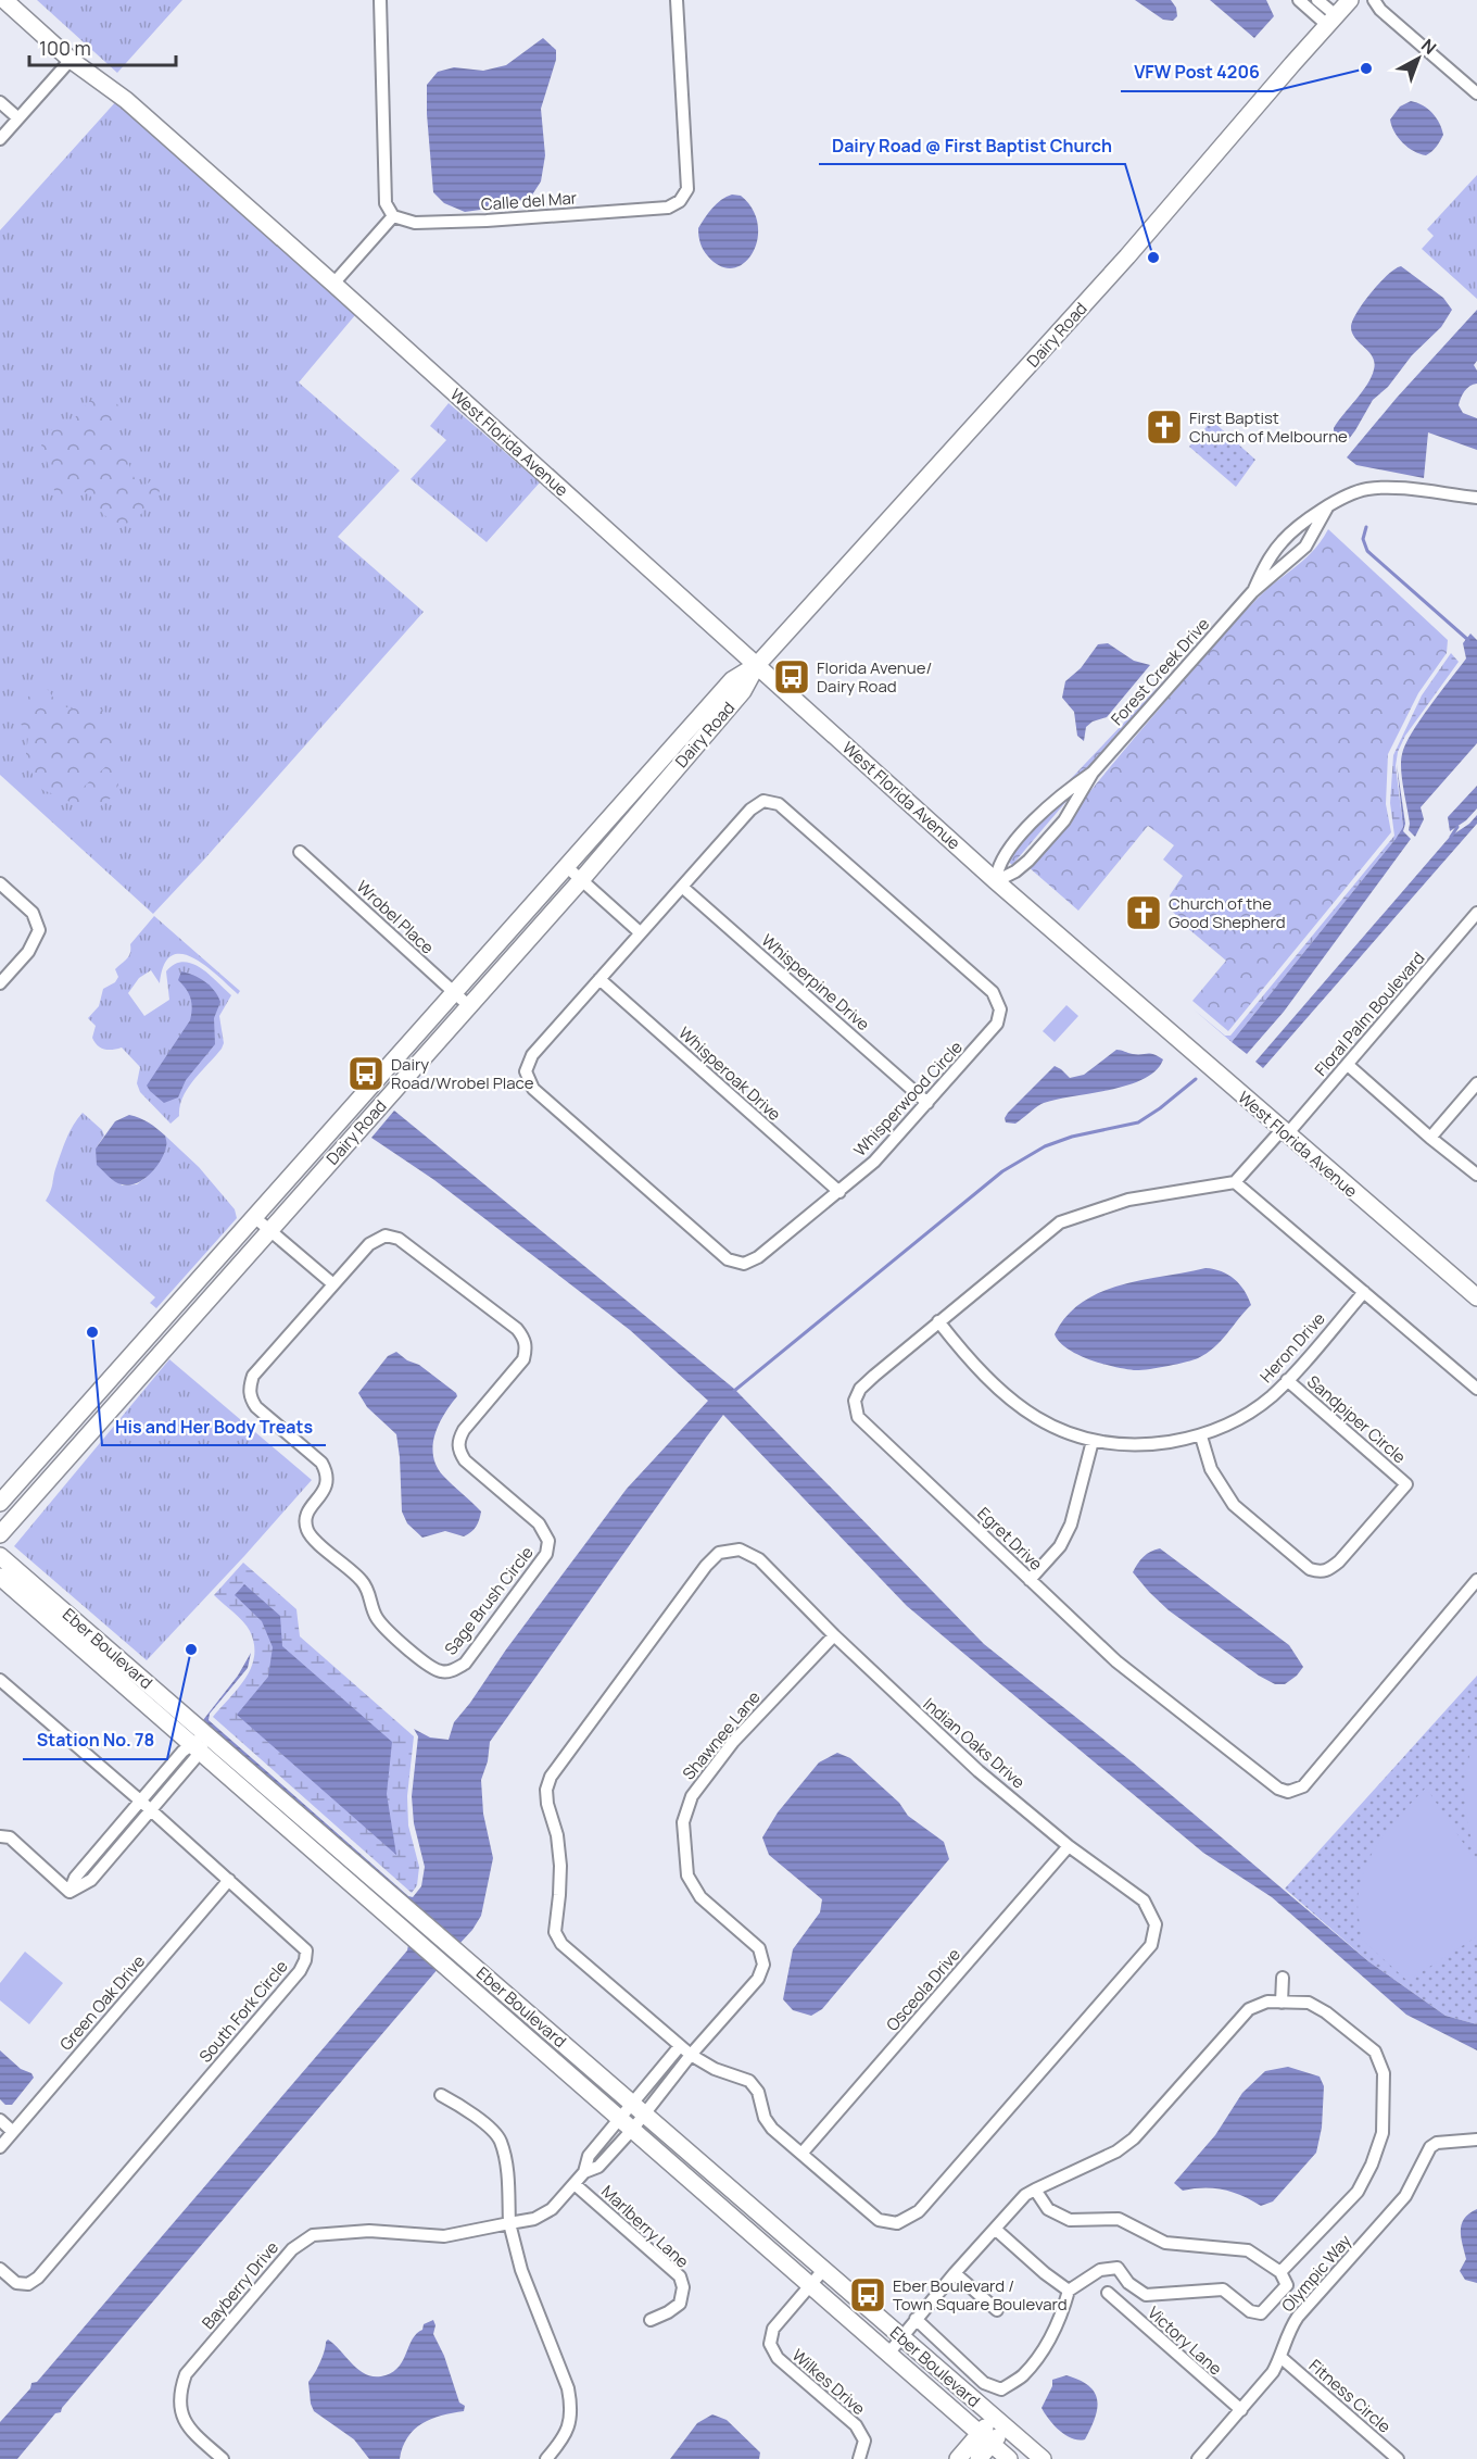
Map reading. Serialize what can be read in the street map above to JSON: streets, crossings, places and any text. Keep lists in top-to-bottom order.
{
  "streets": {
    "street": [
      "Calle del Mar",
      "Dairy Road",
      "West Florida Avenue",
      "Forest Creek Drive",
      "Wrobel Place",
      "Whisperpine Drive",
      "Floral Palm Boulevard",
      "Whisperoak Drive",
      "Whisperwood Circle",
      "Heron Drive",
      "Sandpiper Circle",
      "Egret Drive",
      "Sage Brush Circle",
      "Eber Boulevard",
      "Shawnee Lane",
      "Indian Oaks Drive",
      "Osceola Drive",
      "Green Oak Drive",
      "South Fork Circle",
      "Marlberry Lane",
      "Olympic Way",
      "Bayberry Drive",
      "Victory Lane",
      "Wilkes Drive",
      "Fitness Circle"
    ]
  },
  "crossings": [
    ["Dairy Road", "West Florida Avenue"],
    ["Dairy Road", "Wrobel Place"],
    ["West Florida Avenue", "Forest Creek Drive"],
    ["West Florida Avenue", "Floral Palm Boulevard"],
    ["Whisperpine Drive", "Whisperwood Circle"],
    ["Whisperoak Drive", "Whisperwood Circle"],
    ["Heron Drive", "Sandpiper Circle"],
    ["Heron Drive", "Egret Drive"],
    ["Eber Boulevard", "Bayberry Drive"],
    ["Eber Boulevard", "Wilkes Drive"],
    ["Shawnee Lane", "Indian Oaks Drive"],
    ["Indian Oaks Drive", "Osceola Drive"],
    ["Green Oak Drive", "South Fork Circle"],
    ["Marlberry Lane", "Bayberry Drive"],
    ["Olympic Way", "Victory Lane"],
    ["Olympic Way", "Fitness Circle"]
  ],
  "places": {
    "other": [
      "VFW Post 4206",
      "Dairy Road @ First Baptist Church",
      "His and Her Body Treats",
      "Station No. 78"
    ],
    "church": ["First Baptist Church of Melbourne", "Church of the Good Shepherd"],
    "bus stop": ["Florida Avenue/ Dairy Road", "Dairy Road/Wrobel Place", "Eber Boulevard / Town Square Boulevard"]
  },
  "scale_bar": "100 m",
  "north": "top right"
}
